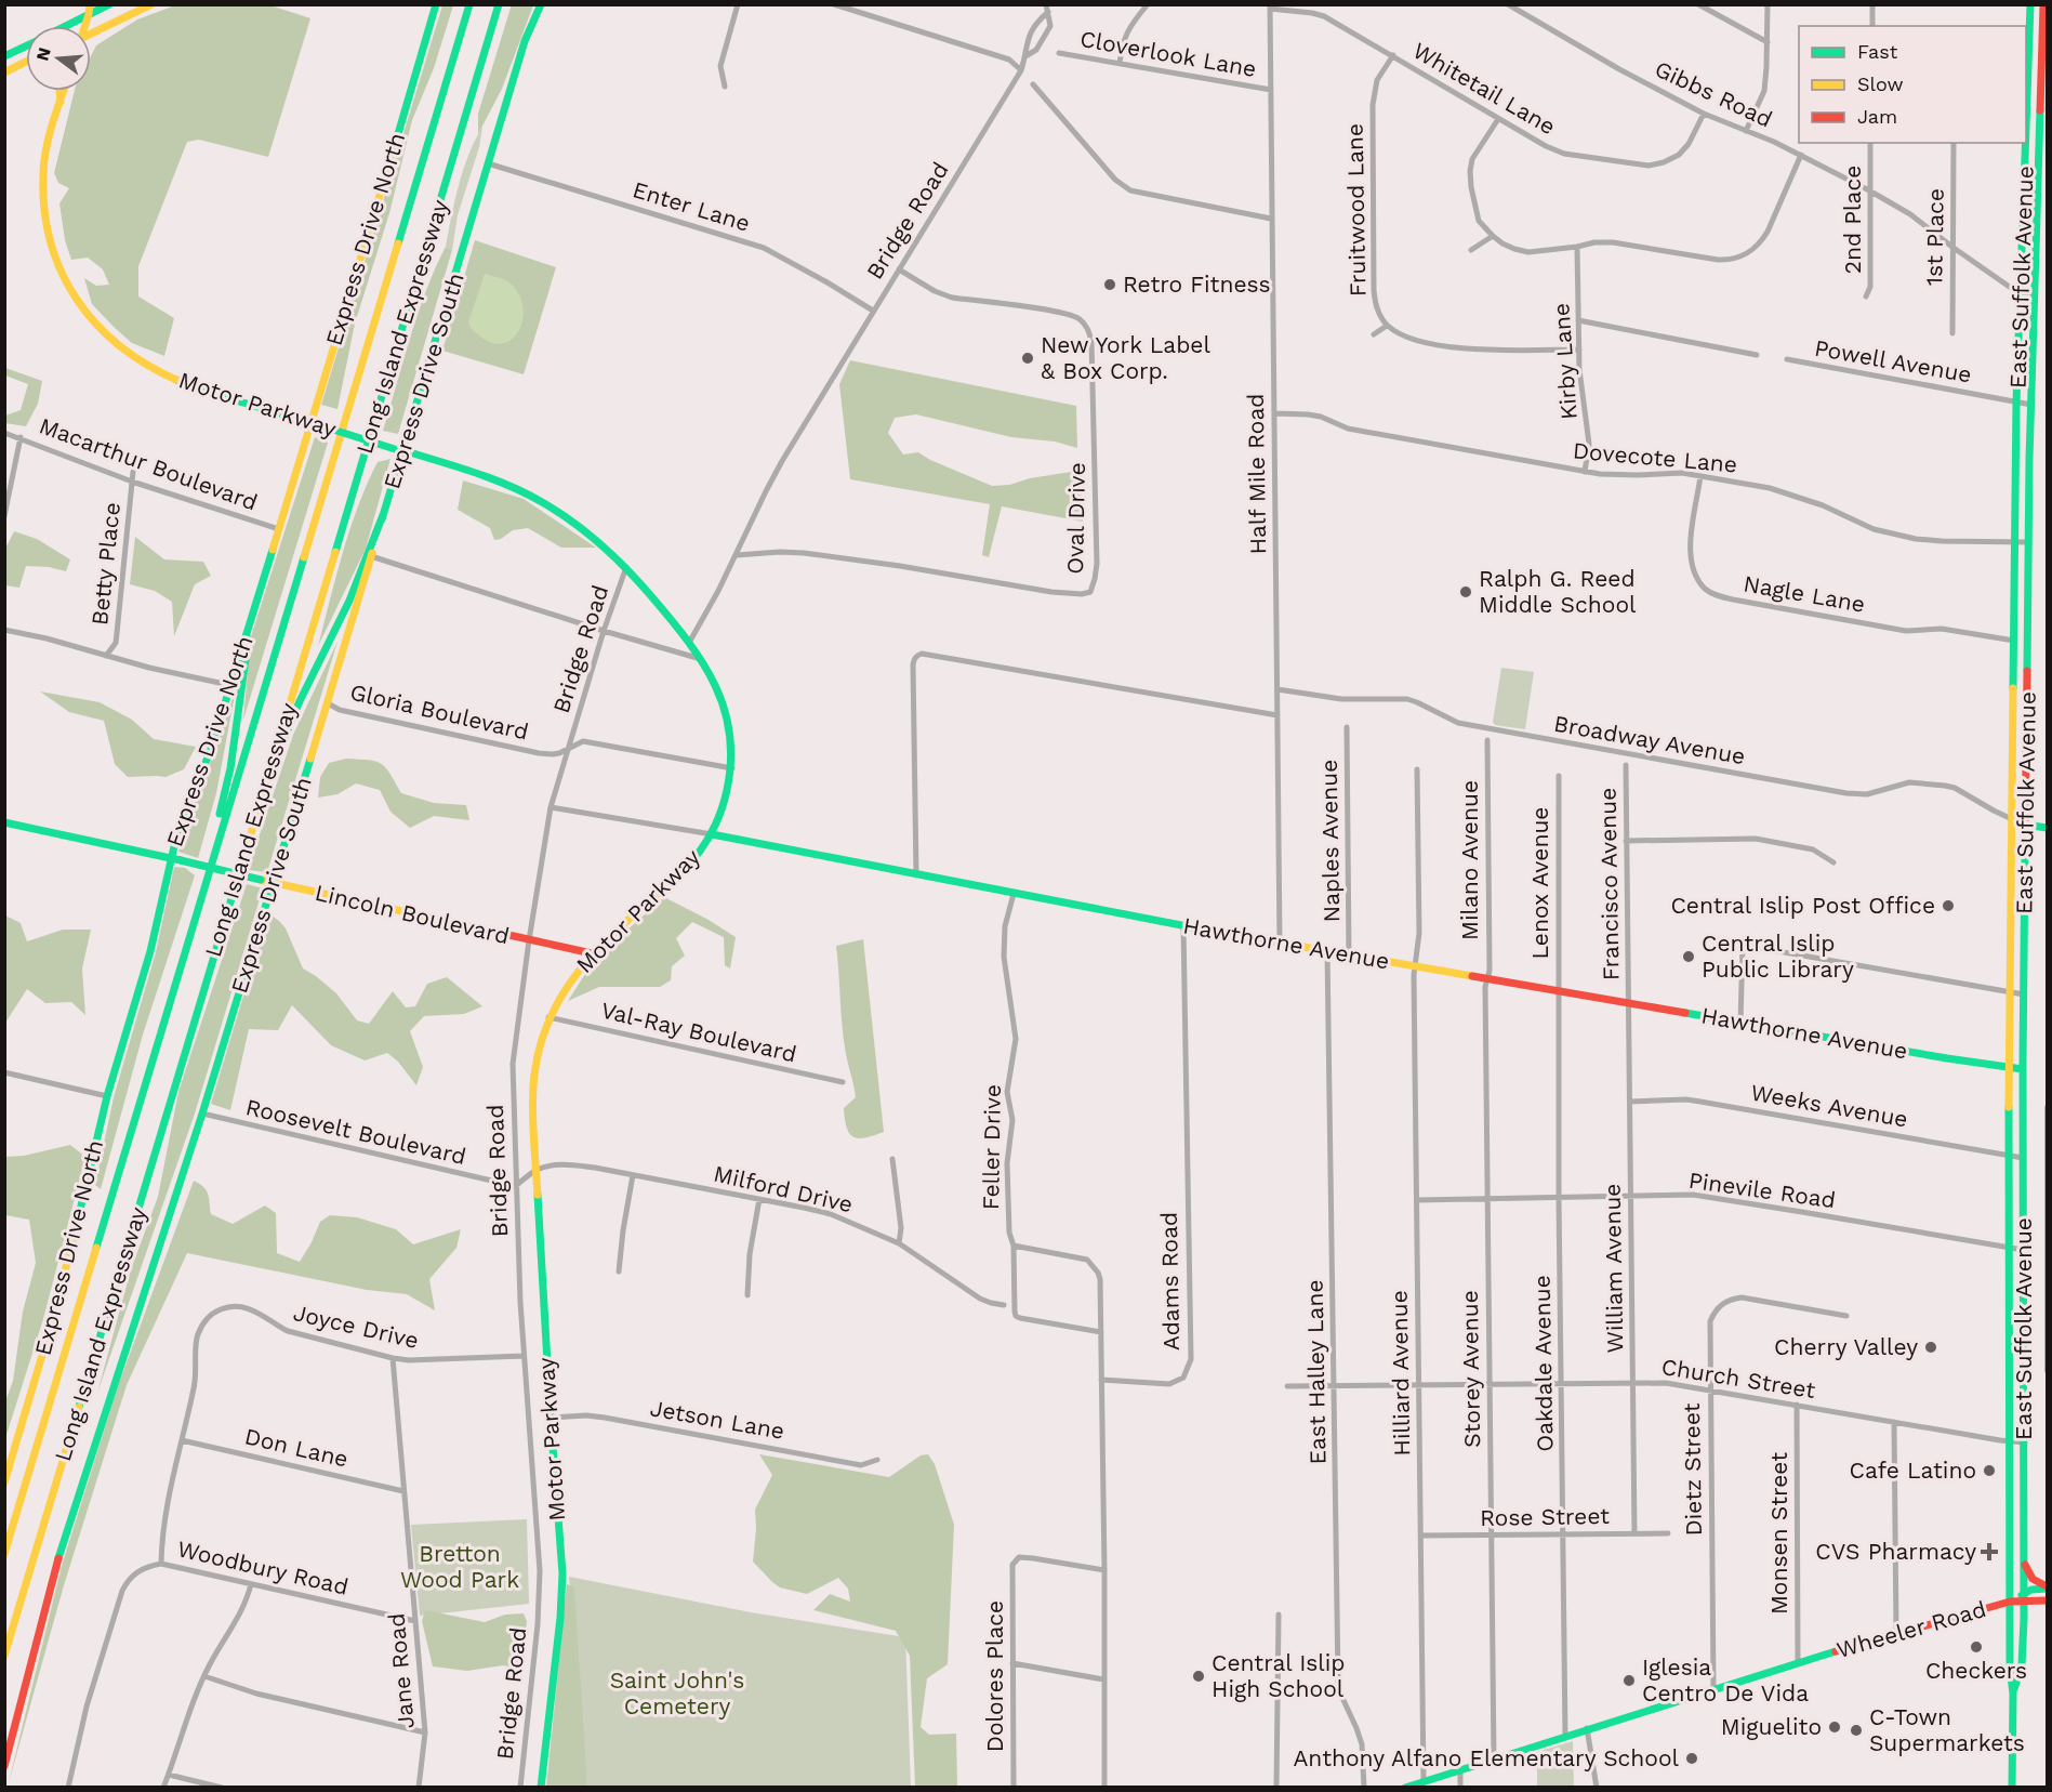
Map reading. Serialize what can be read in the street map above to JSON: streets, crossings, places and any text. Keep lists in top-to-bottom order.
{
  "streets": {
    "main road": [
      "Express Drive North",
      "East Suffolk Avenue",
      "Long Island Expressway",
      "Express Drive South",
      "Motor Parkway",
      "Lincoln Boulevard",
      "Hawthorne Avenue",
      "Wheeler Road"
    ],
    "street": [
      "Cloverlook Lane",
      "Whitetail Lane",
      "Gibbs Road",
      "Enter Lane",
      "Fruitwood Lane",
      "2nd Place",
      "Bridge Road",
      "1st Place",
      "Kirby Lane",
      "Powell Avenue",
      "Dovecote Lane",
      "Macarthur Boulevard",
      "Half Mile Road",
      "Oval Drive",
      "Betty Place",
      "Nagle Lane",
      "Gloria Boulevard",
      "Broadway Avenue",
      "Naples Avenue",
      "Milano Avenue",
      "Lenox Avenue",
      "Francisco Avenue",
      "Val-Ray Boulevard",
      "Weeks Avenue",
      "Roosevelt Boulevard",
      "Feller Drive",
      "Milford Drive",
      "Pinevile Road",
      "William Avenue",
      "Adams Road",
      "Joyce Drive",
      "Oakdale Avenue",
      "Storey Avenue",
      "East Halley Lane",
      "Hilliard Avenue",
      "Church Street",
      "Jetson Lane",
      "Don Lane",
      "Dietz Street",
      "Rose Street",
      "Monsen Street",
      "Woodbury Road",
      "Jane Road",
      "Dolores Place"
    ]
  },
  "crossings": [
    ["Cloverlook Lane", "Half Mile Road"],
    ["Whitetail Lane", "Gibbs Road"],
    ["Whitetail Lane", "Fruitwood Lane"],
    ["Whitetail Lane", "Half Mile Road"],
    ["Gibbs Road", "2nd Place"],
    ["Gibbs Road", "1st Place"],
    ["Gibbs Road", "East Suffolk Avenue"],
    ["Enter Lane", "Bridge Road"],
    ["Enter Lane", "Express Drive South"],
    ["Fruitwood Lane", "Kirby Lane"],
    ["Bridge Road", "Motor Parkway"],
    ["Bridge Road", "Oval Drive"],
    ["Bridge Road", "Gloria Boulevard"],
    ["Bridge Road", "Lincoln Boulevard"],
    ["Bridge Road", "Hawthorne Avenue"],
    ["Bridge Road", "Roosevelt Boulevard"],
    ["Bridge Road", "Joyce Drive"],
    ["Express Drive North", "Motor Parkway"],
    ["Express Drive North", "Macarthur Boulevard"],
    ["Express Drive North", "Lincoln Boulevard"],
    ["East Suffolk Avenue", "Powell Avenue"],
    ["East Suffolk Avenue", "Dovecote Lane"],
    ["East Suffolk Avenue", "Nagle Lane"],
    ["East Suffolk Avenue", "Broadway Avenue"],
    ["East Suffolk Avenue", "Hawthorne Avenue"],
    ["East Suffolk Avenue", "Weeks Avenue"],
    ["East Suffolk Avenue", "Pinevile Road"],
    ["East Suffolk Avenue", "Church Street"],
    ["East Suffolk Avenue", "Wheeler Road"],
    ["Kirby Lane", "Dovecote Lane"],
    ["Express Drive South", "Motor Parkway"],
    ["Express Drive South", "Gloria Boulevard"],
    ["Express Drive South", "Lincoln Boulevard"],
    ["Express Drive South", "Roosevelt Boulevard"],
    ["Motor Parkway", "Gloria Boulevard"],
    ["Motor Parkway", "Lincoln Boulevard"],
    ["Motor Parkway", "Hawthorne Avenue"],
    ["Motor Parkway", "Val-Ray Boulevard"],
    ["Motor Parkway", "Milford Drive"],
    ["Motor Parkway", "Jetson Lane"],
    ["Dovecote Lane", "Half Mile Road"],
    ["Dovecote Lane", "Nagle Lane"],
    ["Macarthur Boulevard", "Betty Place"],
    ["Half Mile Road", "Broadway Avenue"],
    ["Half Mile Road", "Hawthorne Avenue"],
    ["Naples Avenue", "Hawthorne Avenue"],
    ["Milano Avenue", "Hawthorne Avenue"],
    ["Milano Avenue", "Storey Avenue"],
    ["Lenox Avenue", "Hawthorne Avenue"],
    ["Lenox Avenue", "Oakdale Avenue"],
    ["Francisco Avenue", "Hawthorne Avenue"],
    ["Francisco Avenue", "William Avenue"],
    ["Hawthorne Avenue", "Feller Drive"],
    ["Hawthorne Avenue", "William Avenue"],
    ["Hawthorne Avenue", "Adams Road"],
    ["Hawthorne Avenue", "Oakdale Avenue"],
    ["Hawthorne Avenue", "Storey Avenue"],
    ["Hawthorne Avenue", "East Halley Lane"],
    ["Hawthorne Avenue", "Hilliard Avenue"],
    ["Weeks Avenue", "William Avenue"],
    ["Pinevile Road", "William Avenue"],
    ["Pinevile Road", "Oakdale Avenue"],
    ["Pinevile Road", "Storey Avenue"],
    ["Pinevile Road", "Hilliard Avenue"],
    ["William Avenue", "Church Street"],
    ["William Avenue", "Rose Street"],
    ["Joyce Drive", "Don Lane"],
    ["Joyce Drive", "Woodbury Road"],
    ["Joyce Drive", "Jane Road"],
    ["Oakdale Avenue", "Church Street"],
    ["Oakdale Avenue", "Rose Street"],
    ["Oakdale Avenue", "Wheeler Road"],
    ["Storey Avenue", "Church Street"],
    ["Storey Avenue", "Rose Street"],
    ["Storey Avenue", "Wheeler Road"],
    ["East Halley Lane", "Church Street"],
    ["Hilliard Avenue", "Church Street"],
    ["Hilliard Avenue", "Rose Street"],
    ["Hilliard Avenue", "Wheeler Road"],
    ["Church Street", "Dietz Street"],
    ["Church Street", "Monsen Street"],
    ["Don Lane", "Jane Road"],
    ["Dietz Street", "Wheeler Road"],
    ["Monsen Street", "Wheeler Road"],
    ["Woodbury Road", "Jane Road"]
  ],
  "parks": ["Bretton Wood Park", "Saint John's Cemetery"],
  "places": {
    "other": [
      "Retro Fitness",
      "New York Label & Box Corp.",
      "Ralph G. Reed Middle School",
      "Central Islip Post Office",
      "Central Islip Public Library",
      "Cherry Valley",
      "Cafe Latino",
      "Checkers",
      "Central Islip High School",
      "Iglesia Centro De Vida",
      "Miguelito",
      "C‑Town Supermarkets",
      "Anthony Alfano Elementary School"
    ],
    "health": ["CVS Pharmacy"]
  },
  "legend": ["Fast", "Slow", "Jam"],
  "north": "left"
}
